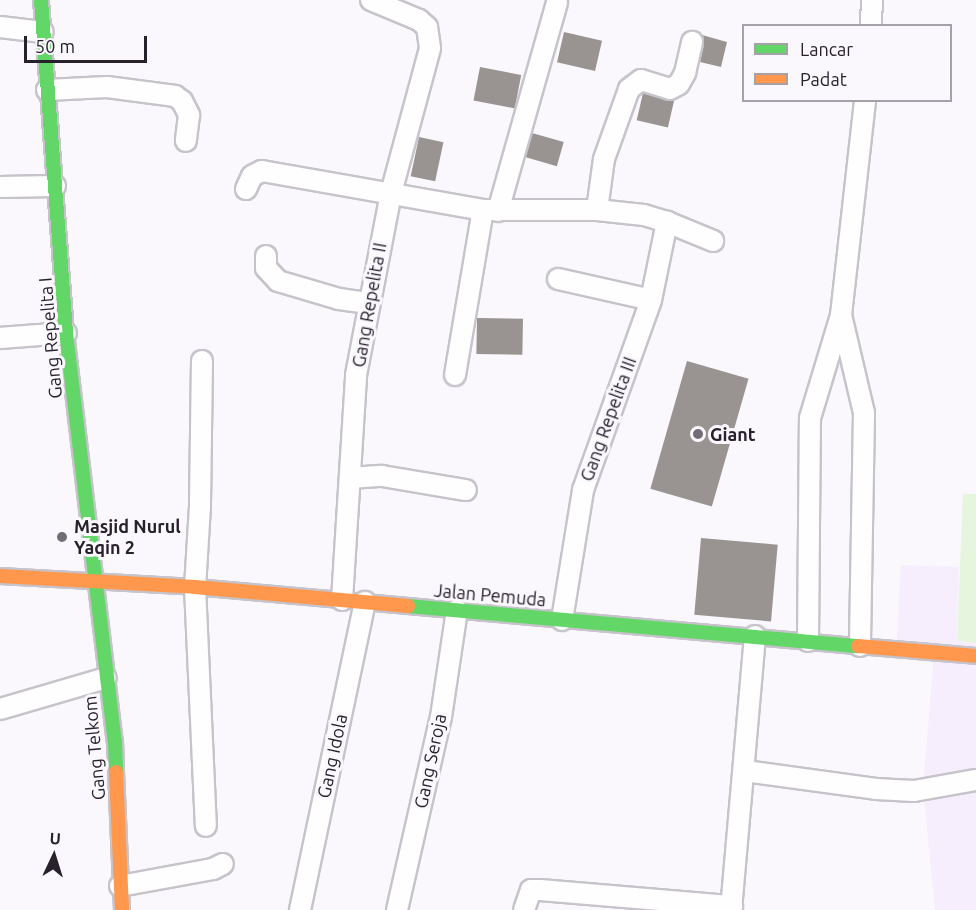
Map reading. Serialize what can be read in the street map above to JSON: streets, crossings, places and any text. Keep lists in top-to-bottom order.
{
  "streets": {
    "main road": ["Gang Repelita I", "Jalan Pemuda", "Gang Telkom"],
    "street": [
      "Gang Repelita II",
      "Gang Repelita III",
      "Gang Idola",
      "Gang Seroja"
    ]
  },
  "crossings": [
    ["Gang Repelita II", "Jalan Pemuda"],
    ["Gang Repelita I", "Jalan Pemuda"],
    ["Gang Repelita I", "Gang Telkom"],
    ["Gang Repelita III", "Jalan Pemuda"],
    ["Jalan Pemuda", "Gang Telkom"],
    ["Jalan Pemuda", "Gang Idola"],
    ["Jalan Pemuda", "Gang Seroja"]
  ],
  "places": ["Giant", "Masjid Nurul Yaqin 2"],
  "legend": ["Lancar", "Padat"],
  "scale_bar": "50 m",
  "north": "top"
}
